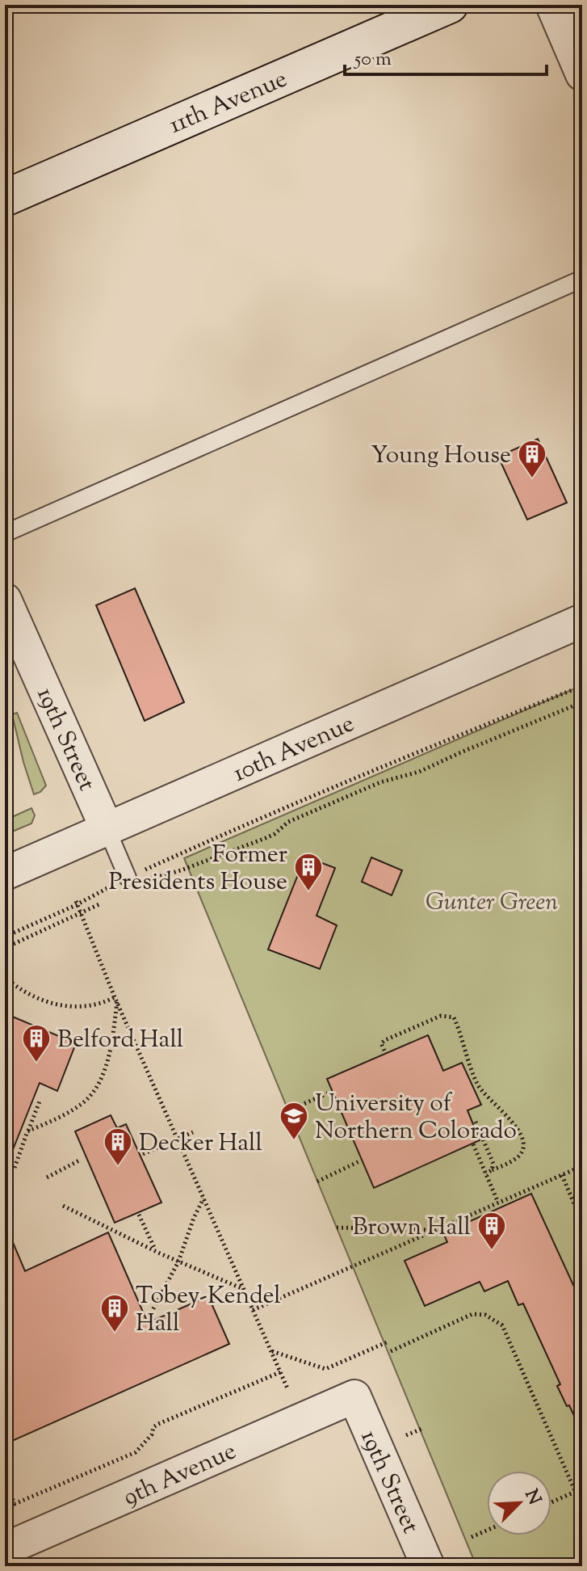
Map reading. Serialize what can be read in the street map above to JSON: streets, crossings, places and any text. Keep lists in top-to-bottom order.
{
  "streets": {
    "main road": ["11th Avenue"],
    "street": ["19th Street", "10th Avenue", "9th Avenue"]
  },
  "crossings": [
    ["19th Street", "10th Avenue"],
    ["19th Street", "9th Avenue"]
  ],
  "parks": ["Gunter Green"],
  "places": {
    "building": [
      "Young House",
      "Former Presidents House",
      "Belford Hall",
      "Decker Hall",
      "Brown Hall",
      "Tobey-Kendel Hall"
    ],
    "school or university": ["University of Northern Colorado"]
  },
  "scale_bar": "50 m",
  "north": "top right"
}
